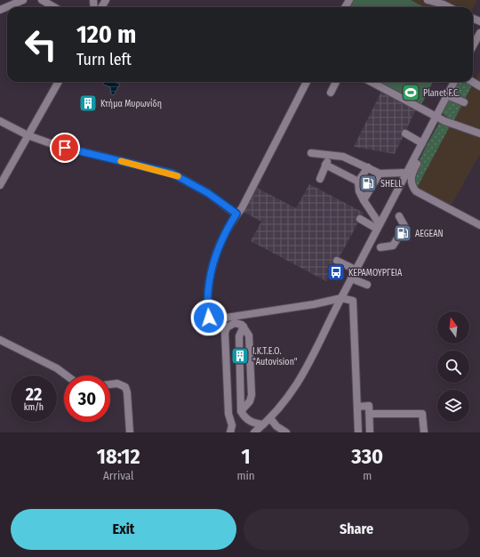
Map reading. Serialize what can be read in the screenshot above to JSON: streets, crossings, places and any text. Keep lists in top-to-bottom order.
{
  "places": {
    "sports": ["Planet F.C."],
    "building": ["Κτήμα Μυρωνίδη", "I.Κ.Τ.Ε.Ο. \"Autovision\""],
    "fuel station": ["SHELL", "AEGEAN"],
    "bus stop": ["ΚΕΡΑΜΟΥΡΓΕΙΑ"]
  },
  "north": "top",
  "page": {
    "turn": ["120 m", "Turn left"],
    "speed": "22 km/h",
    "limit": "30",
    "eta": [
      "18:12",
      "Arrival",
      "1",
      "min",
      "330",
      "m"
    ],
    "buttons": ["Exit", "Share"]
  }
}
